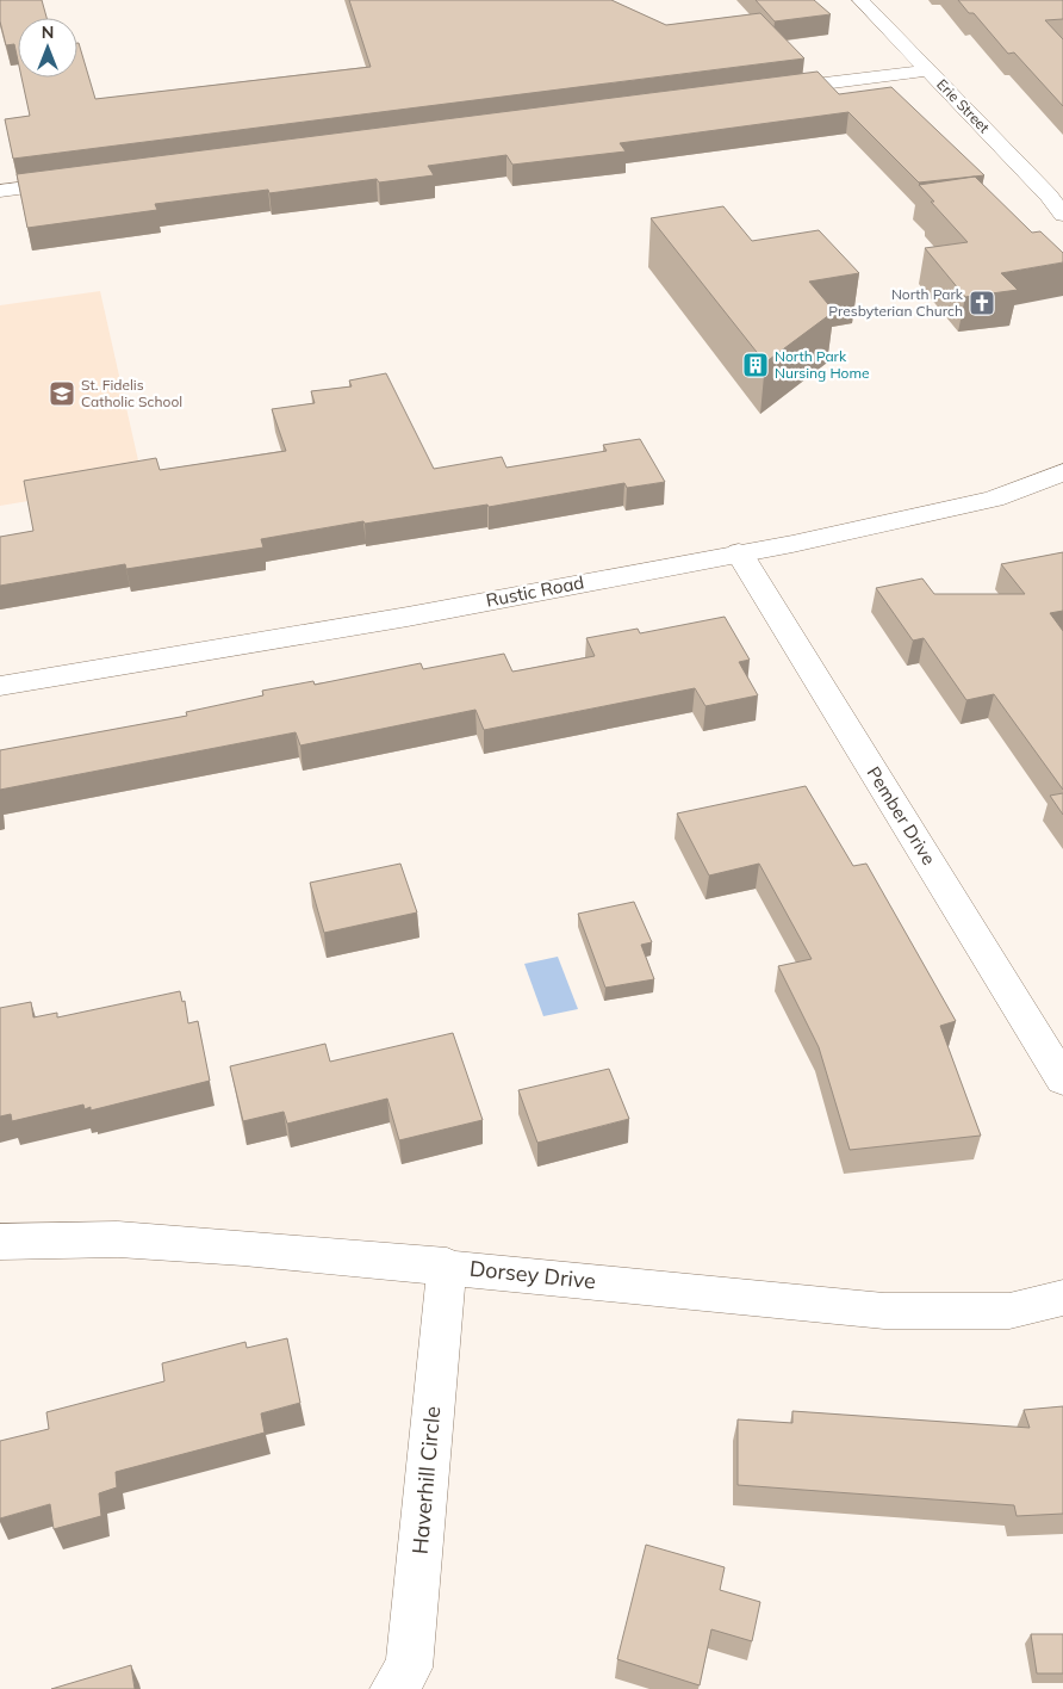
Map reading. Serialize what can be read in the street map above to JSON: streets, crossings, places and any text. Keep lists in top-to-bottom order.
{
  "streets": {
    "street": [
      "Erie Street",
      "Rustic Road",
      "Pember Drive",
      "Dorsey Drive",
      "Haverhill Circle"
    ]
  },
  "crossings": [
    ["Rustic Road", "Pember Drive"],
    ["Dorsey Drive", "Haverhill Circle"]
  ],
  "places": {
    "church": ["North Park Presbyterian Church"],
    "building": ["North Park Nursing Home"],
    "school or university": ["St. Fidelis Catholic School"]
  },
  "north": "top"
}
